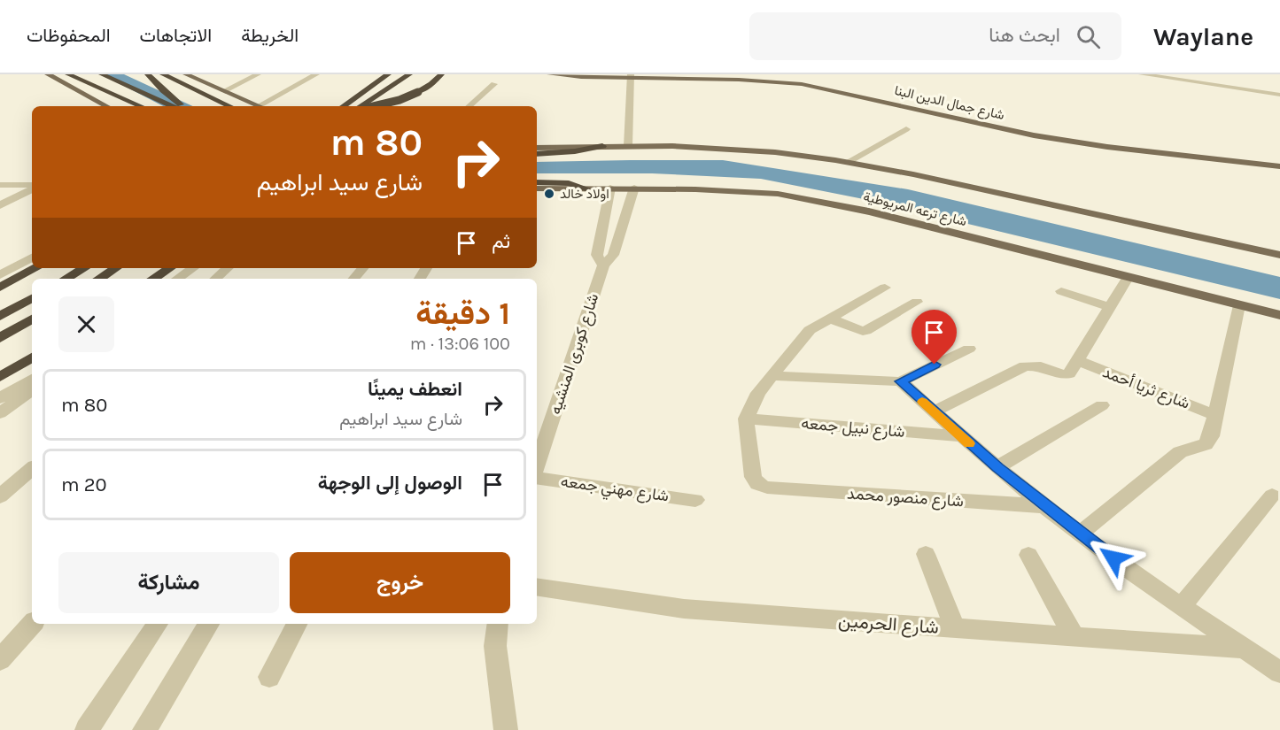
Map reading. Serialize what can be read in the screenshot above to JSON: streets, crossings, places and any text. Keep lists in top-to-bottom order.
{
  "streets": {
    "main road": ["شارع جمال الدين البنا", "شارع ترعه المريوطية"],
    "street": [
      "شارع كوبرى المنشيه",
      "شارع ثريا أحمد",
      "شارع نبيل جمعه",
      "شارع مهني جمعه",
      "شارع منصور محمد",
      "شارع الحرمين"
    ]
  },
  "crossings": [
    ["شارع ترعه المريوطية", "شارع كوبرى المنشيه"],
    ["شارع نبيل جمعه", "شارع منصور محمد"]
  ],
  "places": ["اولاد خالد"],
  "page": {
    "header": "Waylane",
    "search": "ابحث هنا",
    "nav": ["الخريطة", "الاتجاهات", "المحفوظات"],
    "turn": ["80 m", "شارع سيد ابراهيم"],
    "then": "ثم",
    "heading": ["1 دقيقة", "100 m · 13:06"],
    "list": [
      {
        "name": "انعطف يمينًا",
        "note": "شارع سيد ابراهيم",
        "value": "80 m"
      },
      {
        "name": "الوصول إلى الوجهة",
        "value": "20 m"
      }
    ],
    "buttons": ["خروج", "مشاركة"]
  }
}
